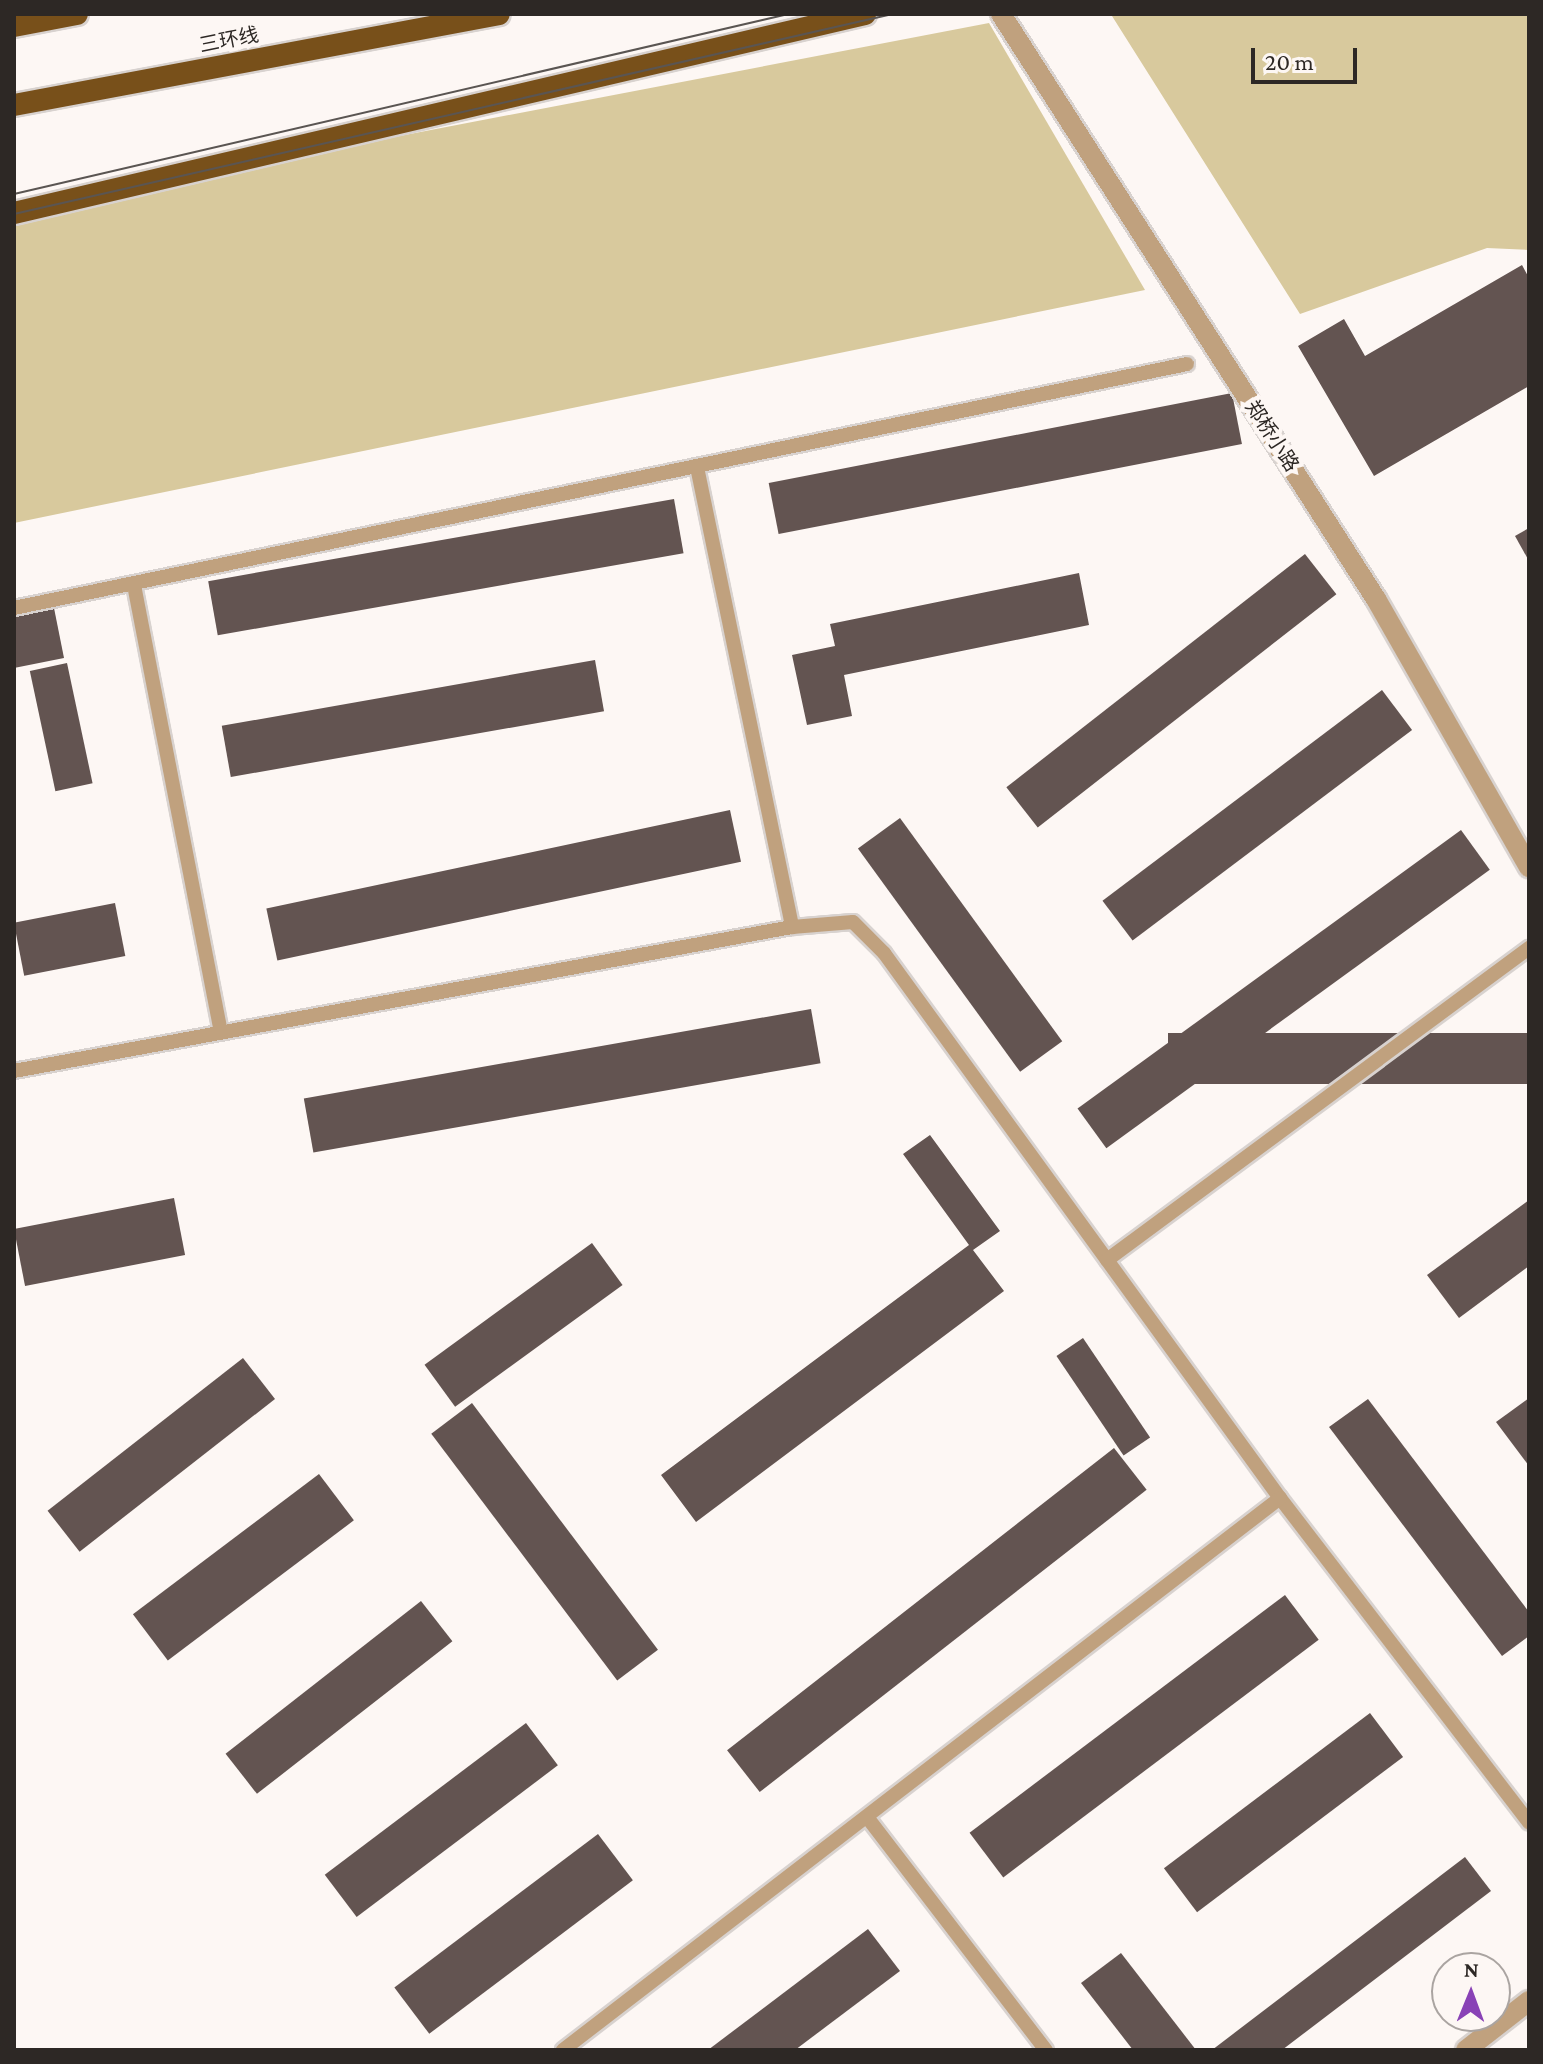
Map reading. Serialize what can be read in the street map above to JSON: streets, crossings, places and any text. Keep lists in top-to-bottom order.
{
  "streets": {
    "highway": ["三环线"],
    "street": ["郑桥小路"]
  },
  "scale_bar": "20 m",
  "north": "top"
}
